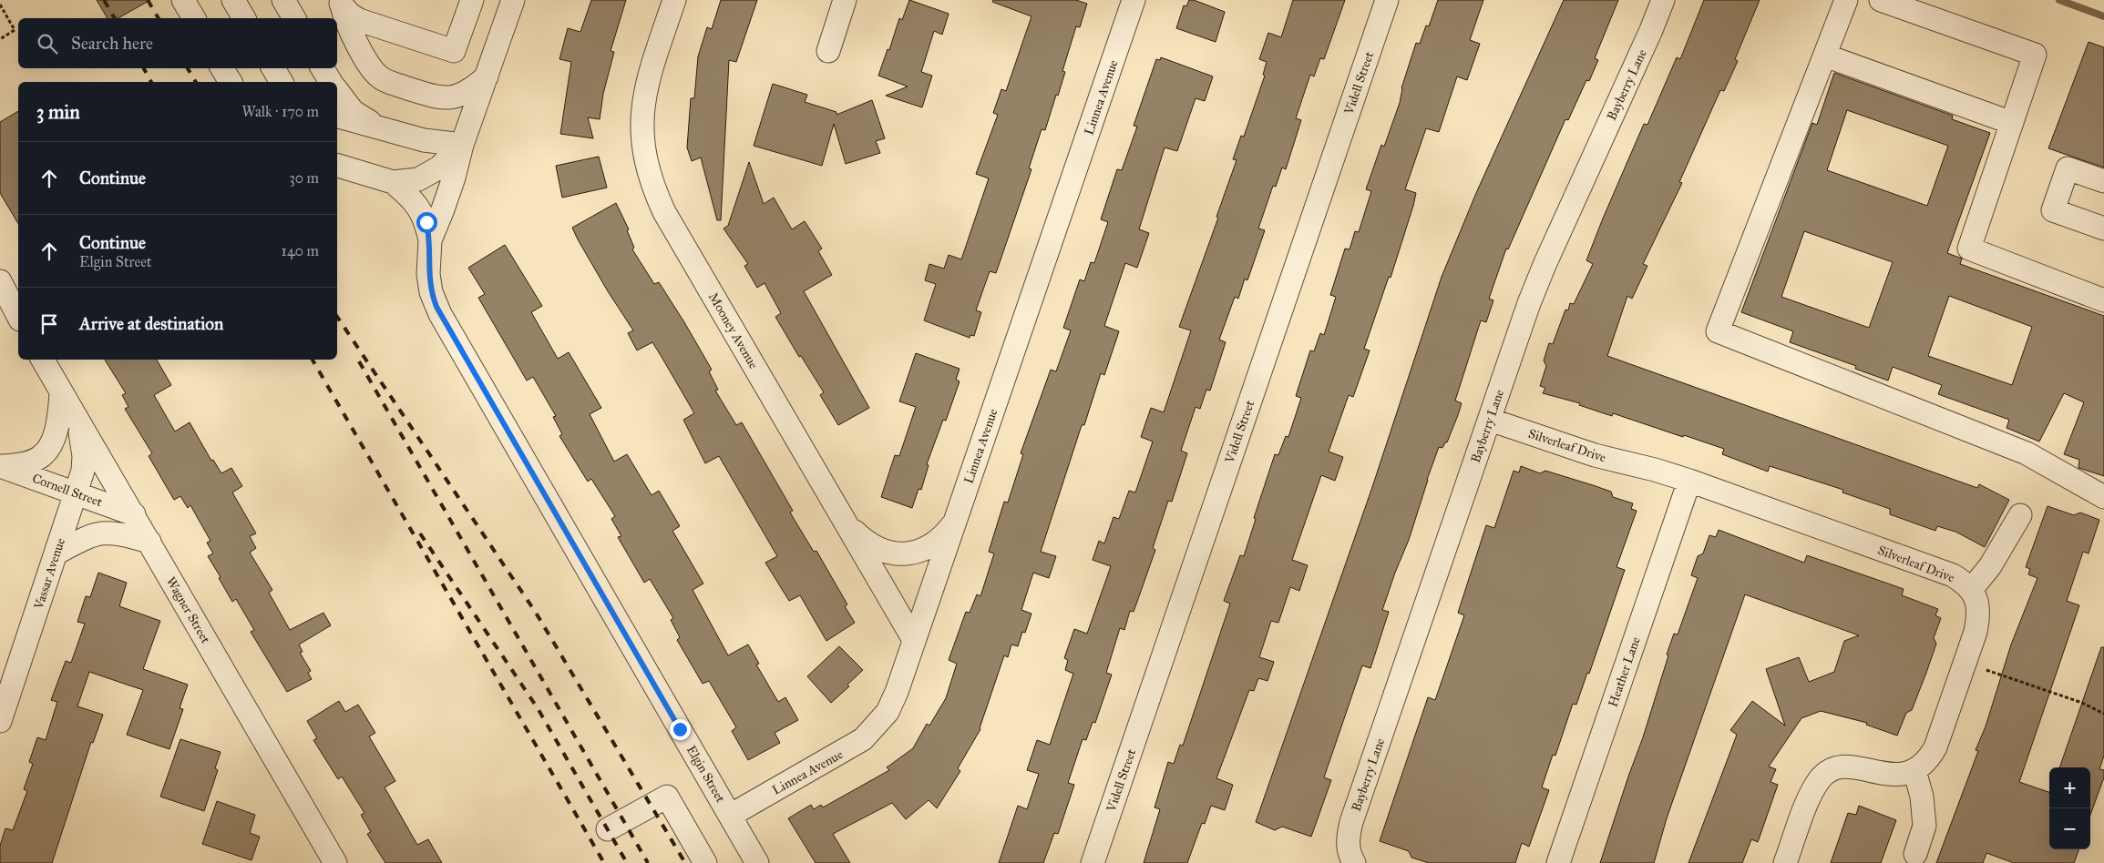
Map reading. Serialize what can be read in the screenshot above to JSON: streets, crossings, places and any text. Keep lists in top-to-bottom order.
{
  "streets": {
    "street": [
      "Videll Street",
      "Bayberry Lane",
      "Linnea Avenue",
      "Mooney Avenue",
      "Silverleaf Drive",
      "Cornell Street",
      "Vassar Avenue",
      "Wagner Street",
      "Heather Lane",
      "Elgin Street"
    ]
  },
  "crossings": [
    ["Bayberry Lane", "Silverleaf Drive"],
    ["Linnea Avenue", "Mooney Avenue"],
    ["Linnea Avenue", "Elgin Street"],
    ["Silverleaf Drive", "Heather Lane"],
    ["Cornell Street", "Vassar Avenue"],
    ["Cornell Street", "Wagner Street"],
    ["Vassar Avenue", "Wagner Street"]
  ],
  "page": {
    "search": "Search here",
    "heading": ["3 min", "Walk · 170 m"],
    "list": [
      ["Continue", "30 m"],
      ["Continue", "Elgin Street", "140 m"],
      "Arrive at destination"
    ],
    "map_buttons": ["+", "−"]
  }
}
